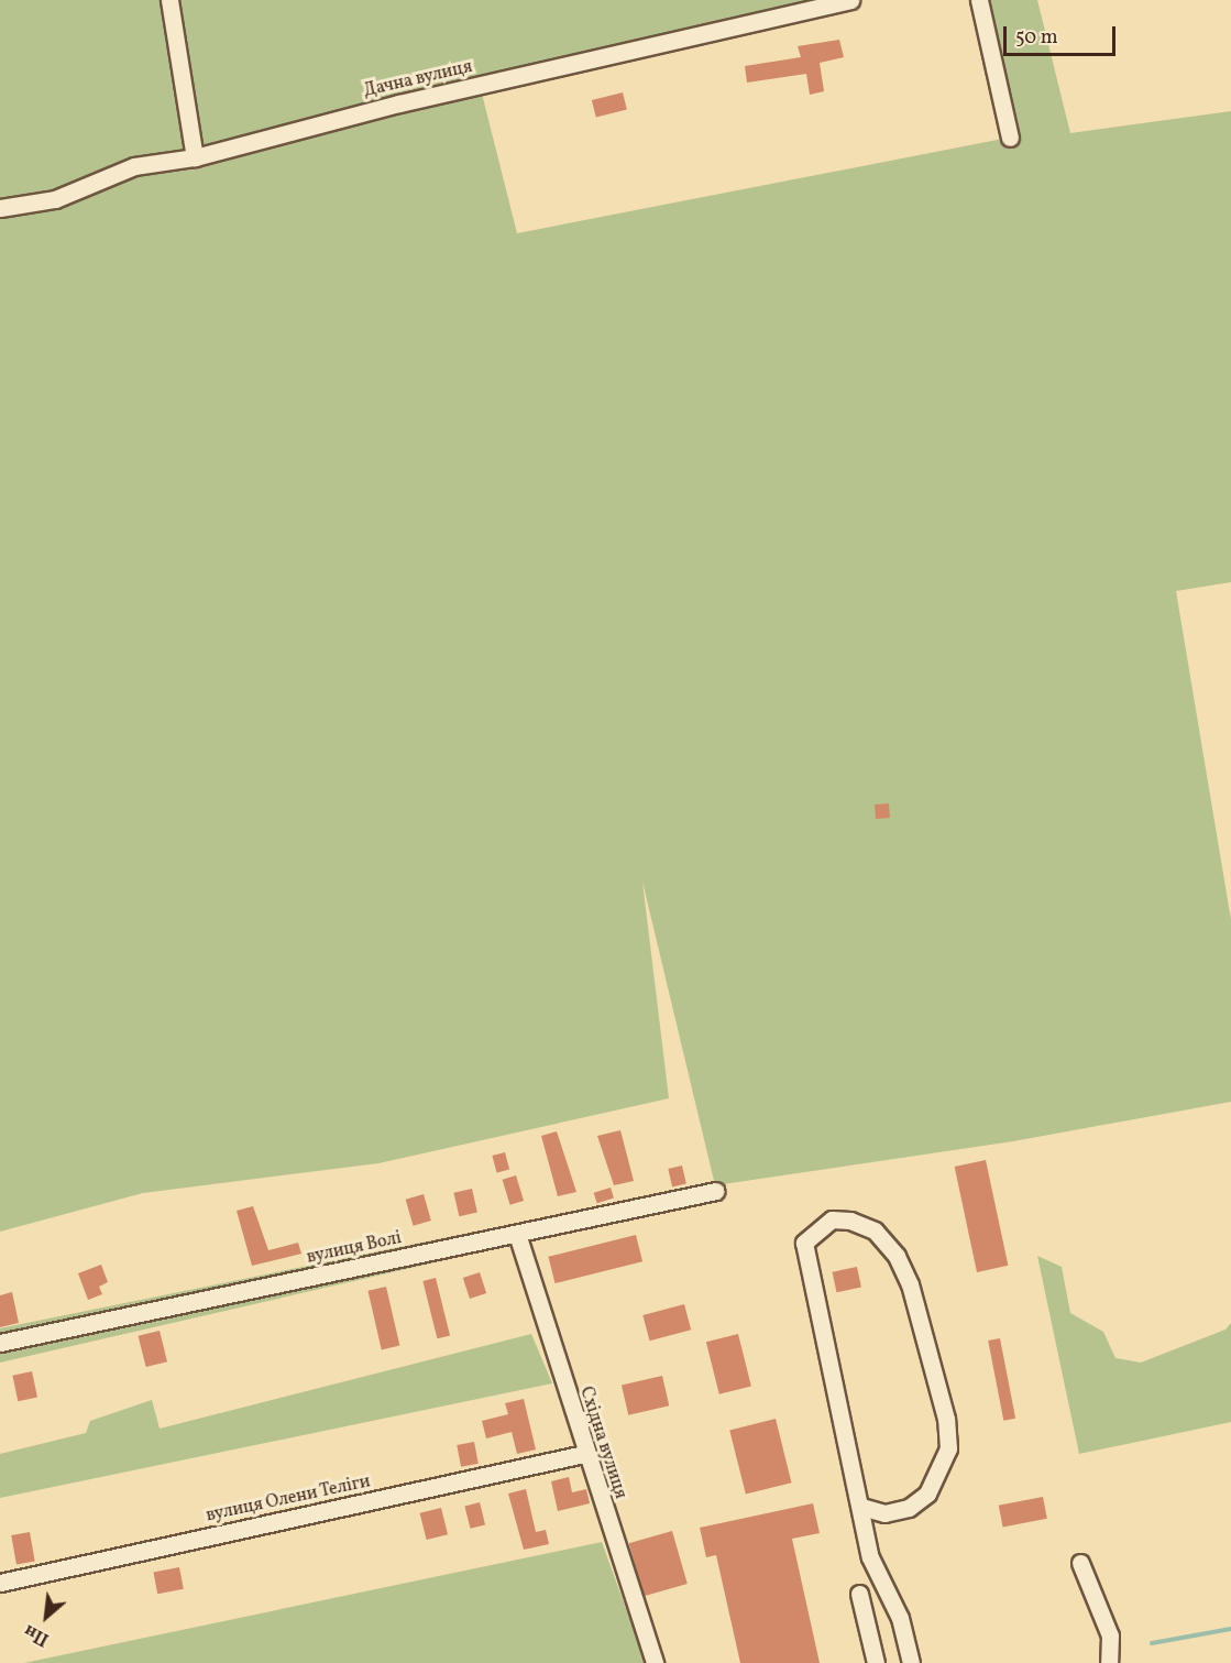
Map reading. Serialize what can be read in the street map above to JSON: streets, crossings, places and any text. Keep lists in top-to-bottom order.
{
  "streets": {
    "street": [
      "Дачна вулиця",
      "вулиця Волі",
      "Східна вулиця",
      "вулиця Олени Теліги"
    ]
  },
  "crossings": [
    ["вулиця Волі", "Східна вулиця"],
    ["Східна вулиця", "вулиця Олени Теліги"]
  ],
  "scale_bar": "50 m",
  "north": "bottom left"
}
